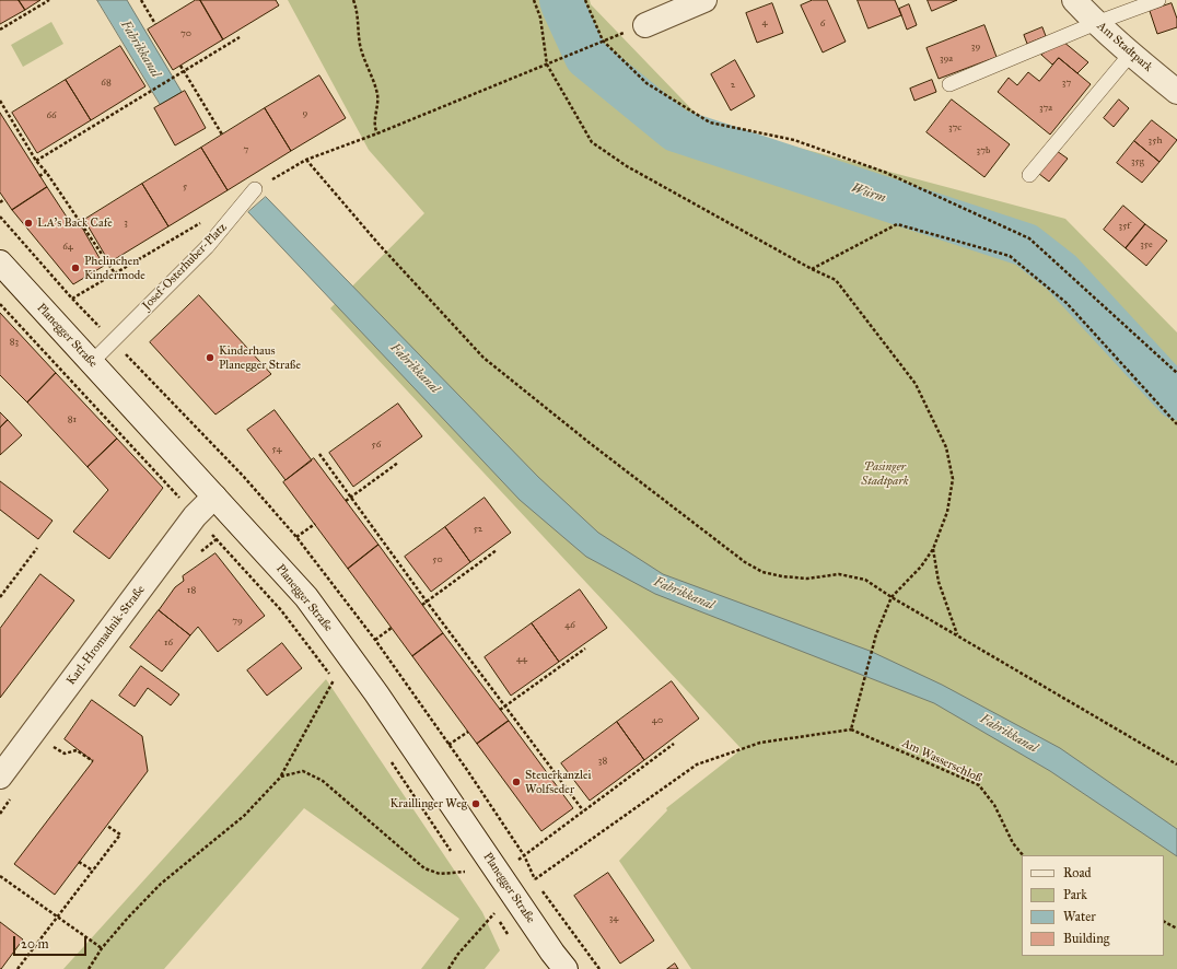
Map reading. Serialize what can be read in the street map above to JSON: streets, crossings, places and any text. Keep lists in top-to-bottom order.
{
  "streets": {
    "main road": ["Am Stadtpark", "Planegger Straße", "Karl-Hromadnik-Straße"],
    "lane": ["Josef-Osterhuber-Platz"],
    "path": ["Am Wasserschloß"]
  },
  "crossings": [
    ["Josef-Osterhuber-Platz", "Planegger Straße"],
    ["Planegger Straße", "Karl-Hromadnik-Straße"]
  ],
  "water": ["Fabrikkanal", "Würm"],
  "parks": ["Pasinger Stadtpark"],
  "places": [
    "LA's Back Cafe",
    "Phelinchen Kindermode",
    "Kinderhaus Planegger Straße",
    "Steuerkanzlei Wolfseder",
    "Kraillinger Weg"
  ],
  "house_numbers": [
    "4",
    "6",
    "70",
    "39",
    "39a",
    "68",
    "37",
    "2",
    "37a",
    "9",
    "66",
    "37c",
    "35h",
    "7",
    "37b",
    "35g",
    "5",
    "3",
    "35f",
    "35e",
    "64",
    "83",
    "81",
    "56",
    "54",
    "52",
    "50",
    "18",
    "79",
    "46",
    "16",
    "44",
    "40",
    "38",
    "34"
  ],
  "legend": [
    "Road",
    "Park",
    "Water",
    "Building"
  ],
  "scale_bar": "20 m"
}
